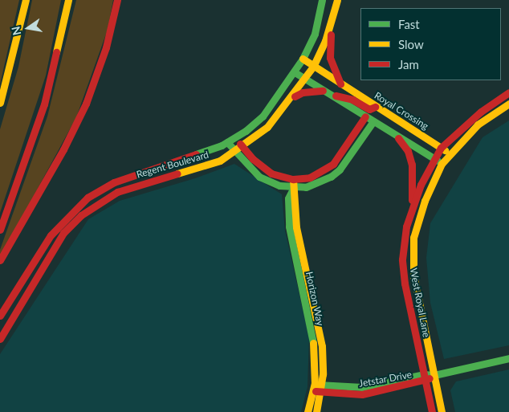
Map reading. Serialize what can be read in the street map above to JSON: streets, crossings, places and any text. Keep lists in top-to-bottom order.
{
  "streets": {
    "main road": [
      "Royal Crossing",
      "Regent Boulevard",
      "Horizon Way",
      "West Royal Lane",
      "Jetstar Drive"
    ]
  },
  "crossings": [
    ["Royal Crossing", "Regent Boulevard"],
    ["Royal Crossing", "West Royal Lane"],
    ["Horizon Way", "Jetstar Drive"],
    ["West Royal Lane", "Jetstar Drive"]
  ],
  "legend": ["Fast", "Slow", "Jam"],
  "north": "left"
}
